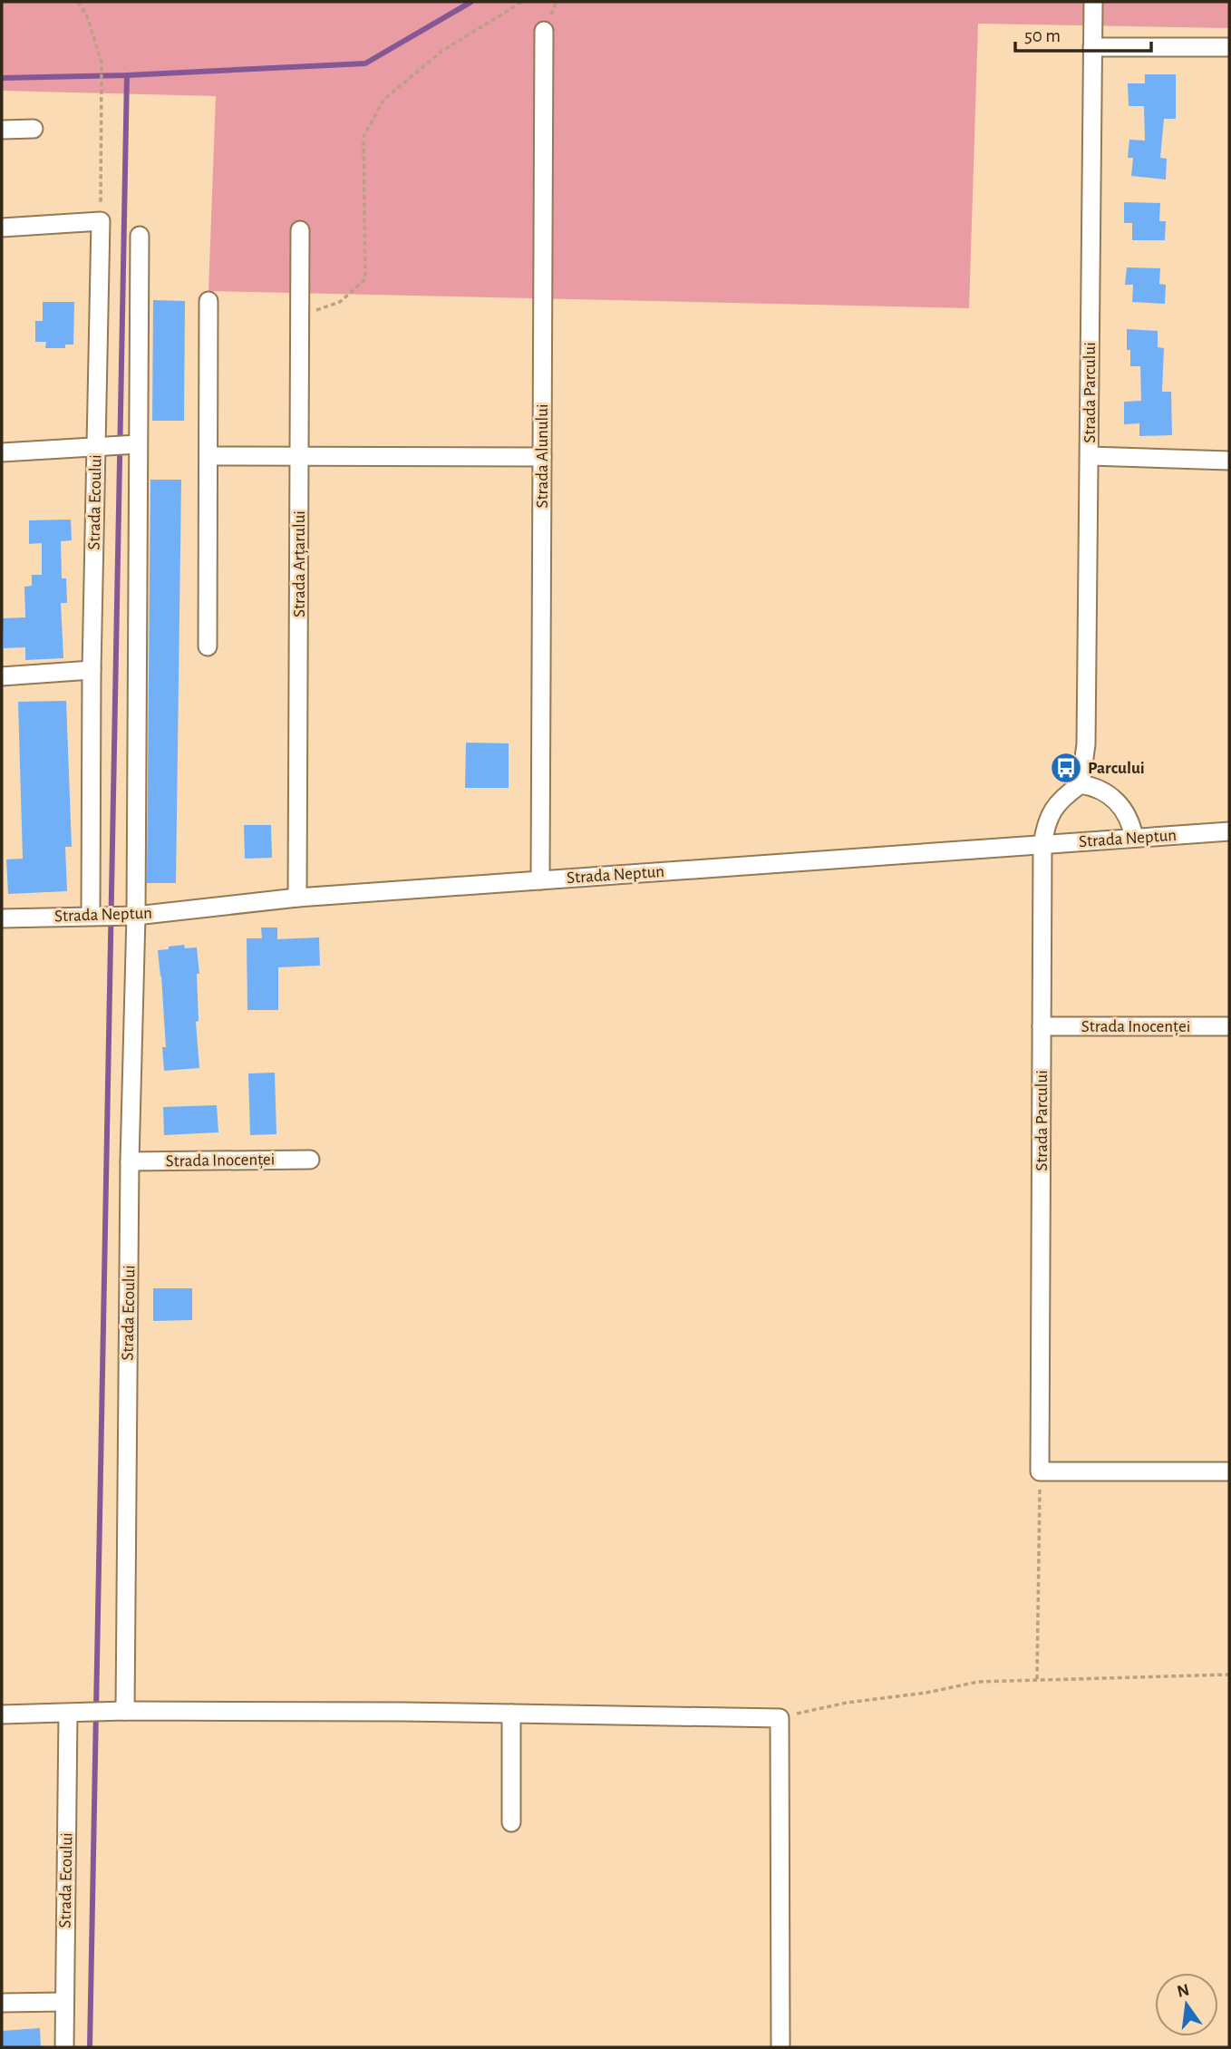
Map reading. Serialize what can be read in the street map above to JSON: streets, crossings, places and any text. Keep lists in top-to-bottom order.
{
  "streets": {
    "street": [
      "Strada Parcului",
      "Strada Alunului",
      "Strada Ecoului",
      "Strada Arțarului",
      "Strada Neptun",
      "Strada Inocenței"
    ]
  },
  "crossings": [
    ["Strada Parcului", "Strada Neptun"],
    ["Strada Parcului", "Strada Inocenței"],
    ["Strada Alunului", "Strada Neptun"],
    ["Strada Ecoului", "Strada Neptun"],
    ["Strada Ecoului", "Strada Inocenței"],
    ["Strada Arțarului", "Strada Neptun"]
  ],
  "places": {
    "bus stop": ["Parcului"]
  },
  "scale_bar": "50 m",
  "north": "top"
}
